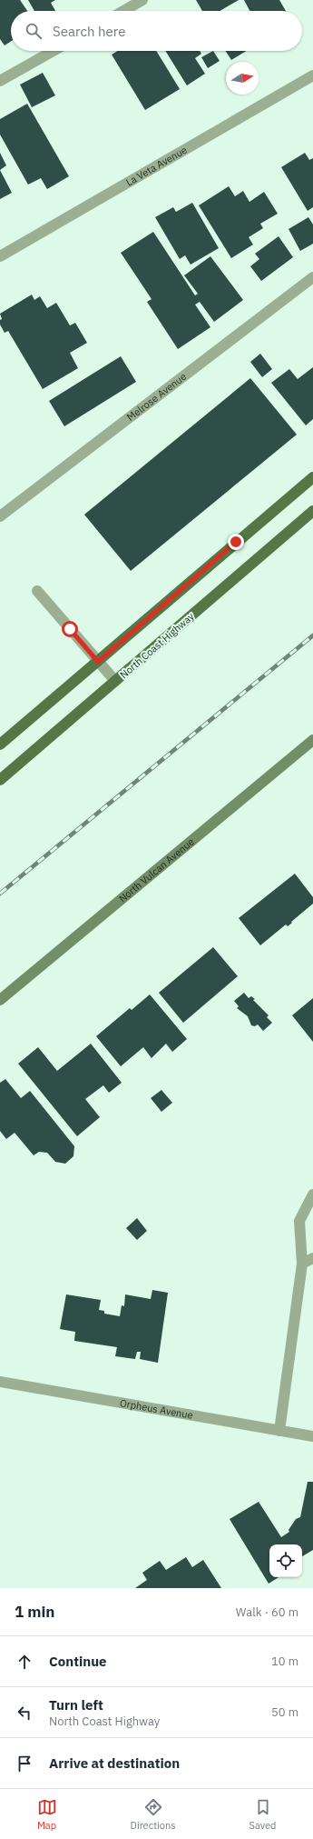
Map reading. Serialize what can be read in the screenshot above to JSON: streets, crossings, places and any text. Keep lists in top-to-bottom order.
{
  "streets": {
    "main road": ["North Coast Highway", "North Vulcan Avenue"],
    "street": ["La Veta Avenue", "Melrose Avenue", "Orpheus Avenue"]
  },
  "north": "right",
  "page": {
    "search": "Search here",
    "heading": ["1 min", "Walk · 60 m"],
    "list": [
      ["Continue", "10 m"],
      ["Turn left", "North Coast Highway", "50 m"],
      "Arrive at destination"
    ],
    "nav": ["Map", "Directions", "Saved"]
  }
}
